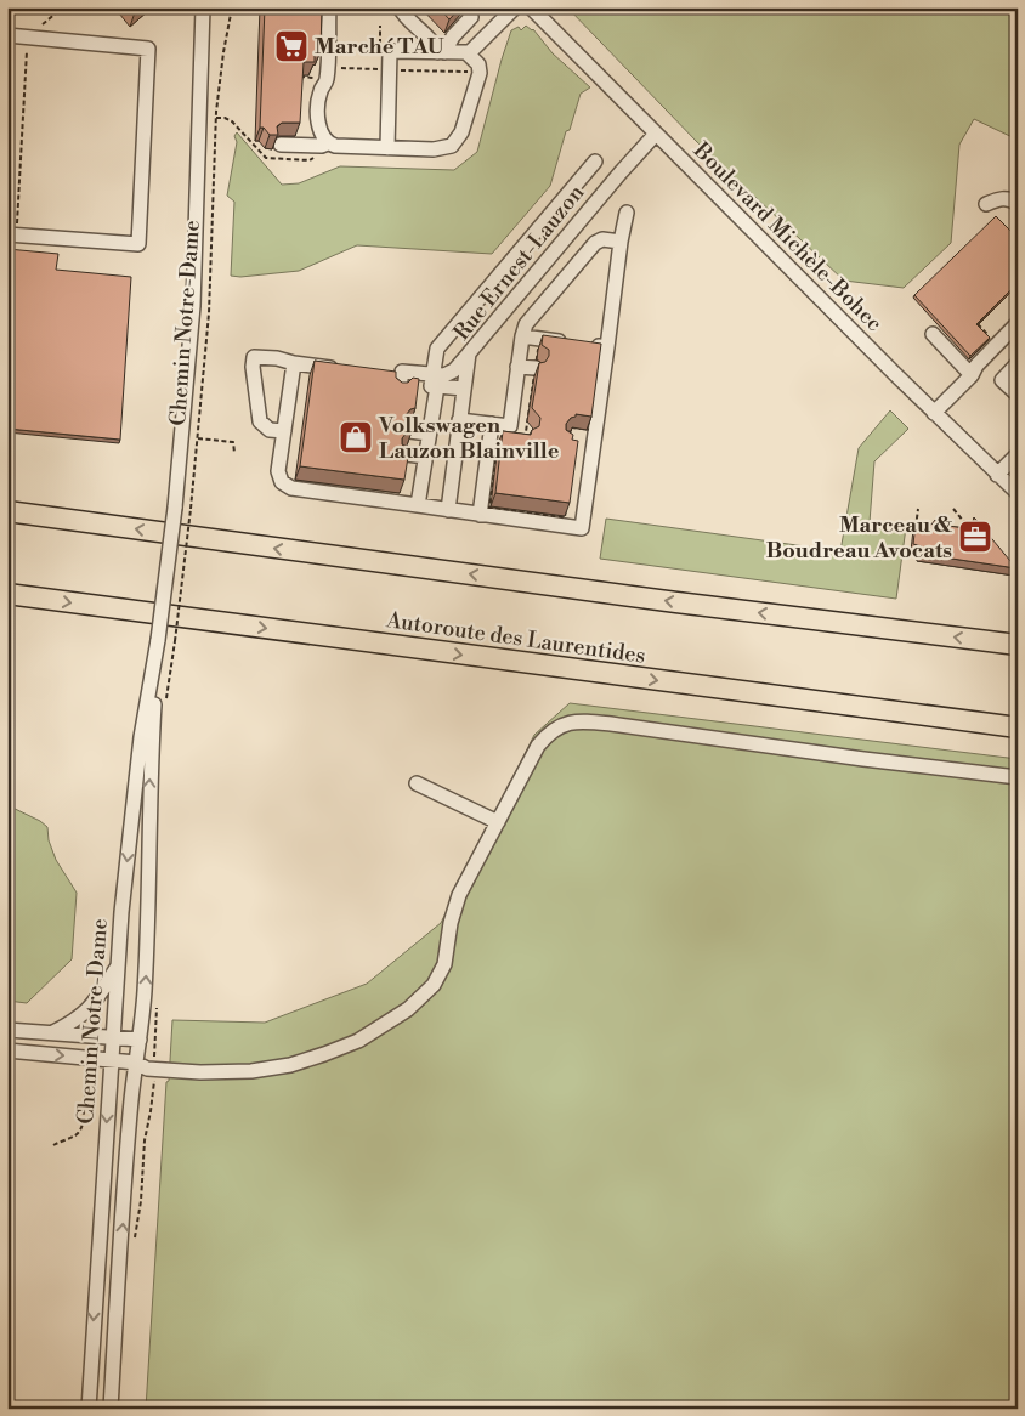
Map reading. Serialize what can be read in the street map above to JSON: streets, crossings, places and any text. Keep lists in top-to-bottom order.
{
  "streets": {
    "highway": ["Autoroute des Laurentides"],
    "street": ["Boulevard Michèle-Bohec", "Rue Ernest-Lauzon", "Chemin Notre-Dame"]
  },
  "crossings": [
    ["Boulevard Michèle-Bohec", "Rue Ernest-Lauzon"]
  ],
  "places": {
    "supermarket": ["Marché TAU"],
    "shop": ["Volkswagen Lauzon Blainville"],
    "office": ["Marceau & Boudreau Avocats"]
  }
}
